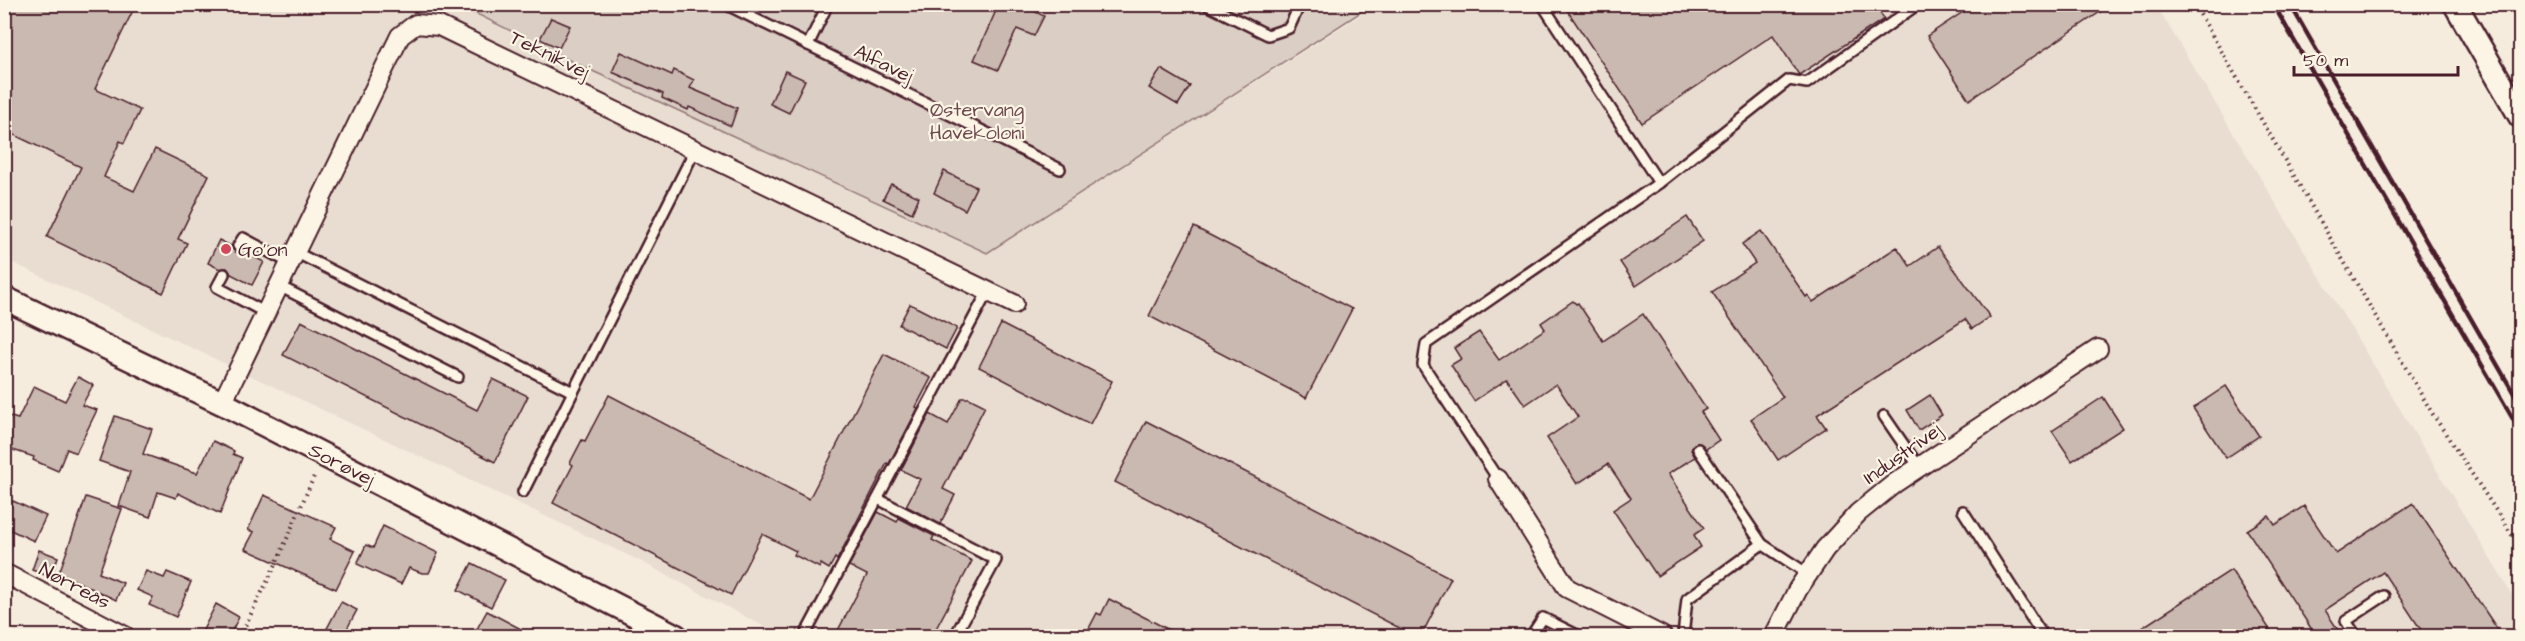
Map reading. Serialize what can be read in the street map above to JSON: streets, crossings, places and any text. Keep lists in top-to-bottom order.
{
  "streets": {
    "street": [
      "Teknikvej",
      "Industrivej",
      "Sorøvej",
      "Nørreås"
    ],
    "lane": ["Alfavej"]
  },
  "crossings": [
    ["Teknikvej", "Sorøvej"]
  ],
  "parks": ["Østervang Havekoloni"],
  "places": ["Go'on"],
  "scale_bar": "50 m"
}
